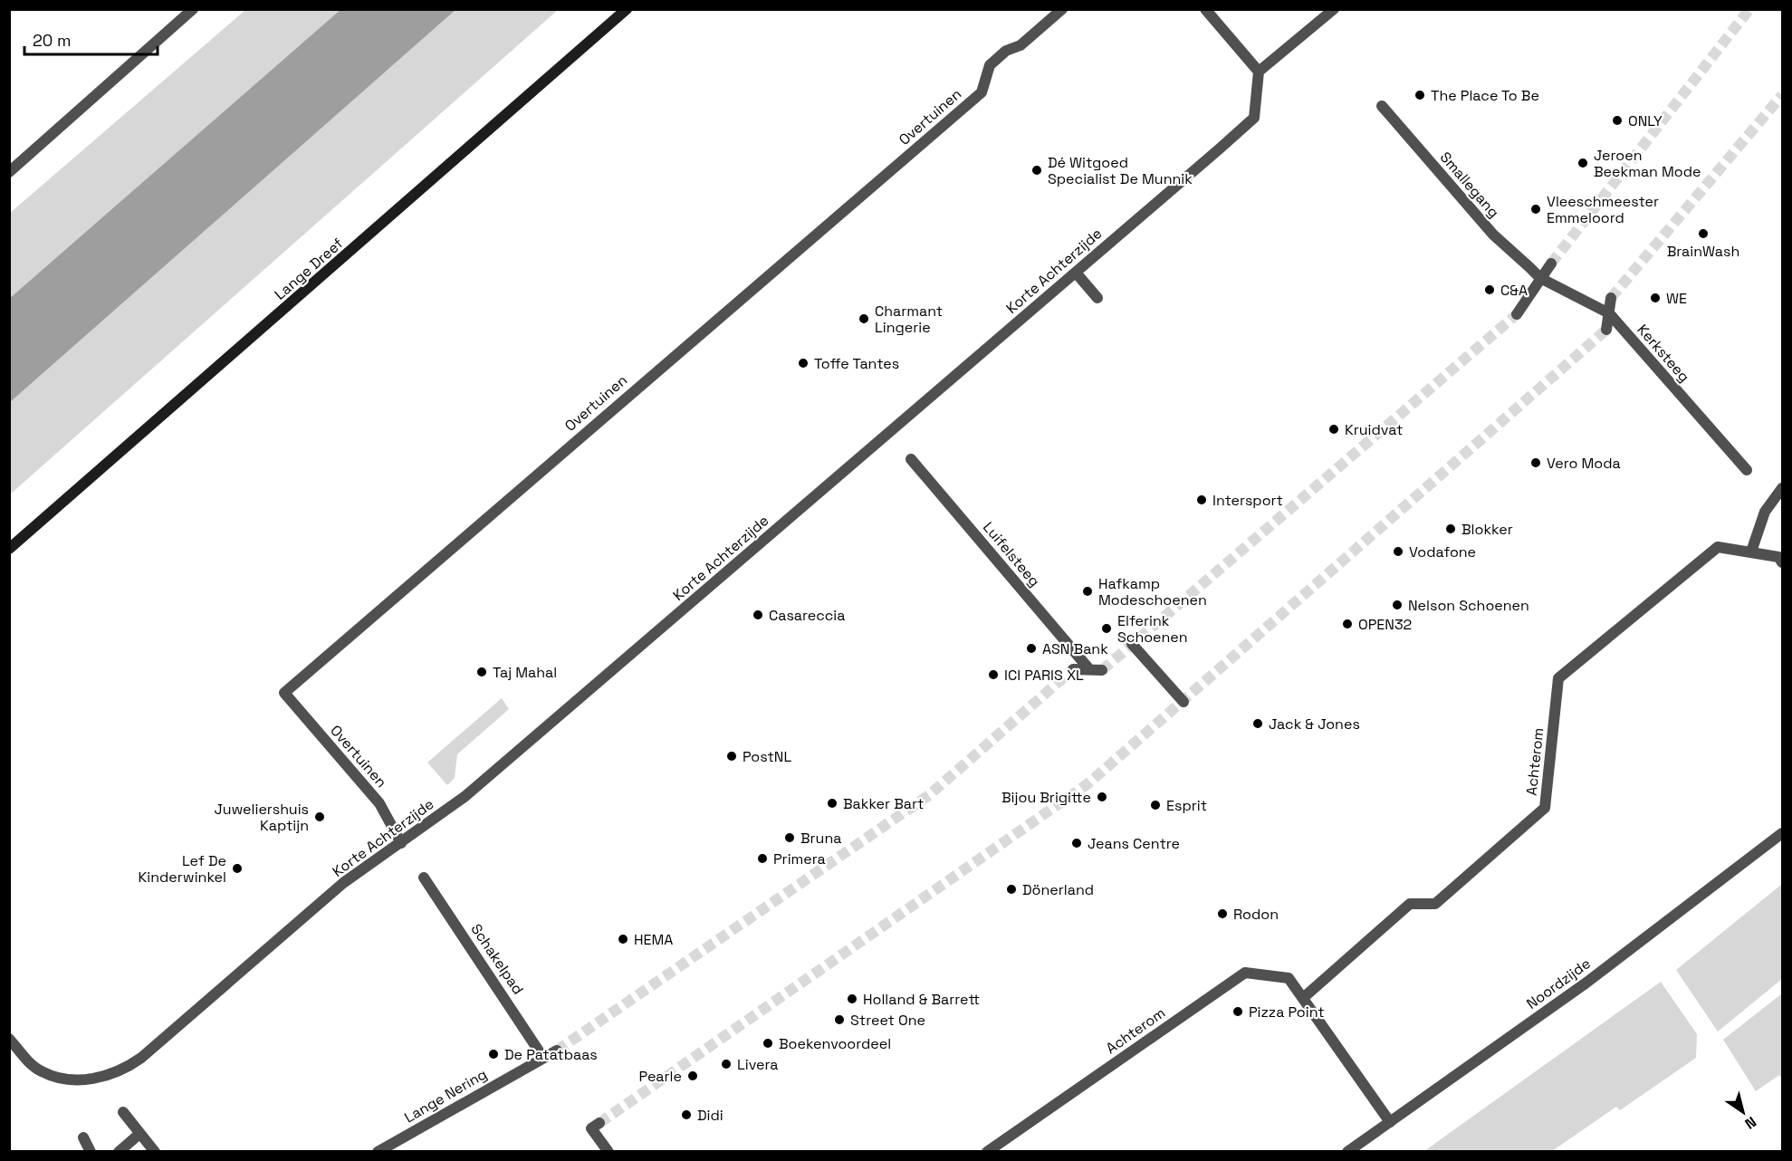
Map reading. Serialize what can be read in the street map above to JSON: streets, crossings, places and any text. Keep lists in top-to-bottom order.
{
  "streets": {
    "main road": ["Lange Dreef"],
    "street": [
      "Overtuinen",
      "Smallegang",
      "Korte Achterzijde",
      "Kerksteeg",
      "Luifelsteeg",
      "Achterom",
      "Schakelpad",
      "Noordzijde",
      "Lange Nering"
    ]
  },
  "crossings": [
    ["Overtuinen", "Korte Achterzijde"],
    ["Smallegang", "Kerksteeg"],
    ["Achterom", "Noordzijde"],
    ["Schakelpad", "Lange Nering"]
  ],
  "places": [
    "The Place To Be",
    "ONLY",
    "Jeroen Beekman Mode",
    "Dé Witgoed Specialist De Munnik",
    "Vleeschmeester Emmeloord",
    "BrainWash",
    "C&A",
    "WE",
    "Charmant Lingerie",
    "Toffe Tantes",
    "Kruidvat",
    "Vero Moda",
    "Intersport",
    "Blokker",
    "Vodafone",
    "Hafkamp Modeschoenen",
    "Nelson Schoenen",
    "Casareccia",
    "OPEN32",
    "Elferink Schoenen",
    "ASN Bank",
    "Taj Mahal",
    "ICI PARIS XL",
    "Jack & Jones",
    "PostNL",
    "Bijou Brigitte",
    "Bakker Bart",
    "Esprit",
    "Juweliershuis Kaptijn",
    "Bruna",
    "Jeans Centre",
    "Primera",
    "Lef De Kinderwinkel",
    "Dönerland",
    "Rodon",
    "HEMA",
    "Holland & Barrett",
    "Pizza Point",
    "Street One",
    "Boekenvoordeel",
    "De Patatbaas",
    "Livera",
    "Pearle",
    "Didi"
  ],
  "scale_bar": "20 m",
  "north": "bottom right"
}
